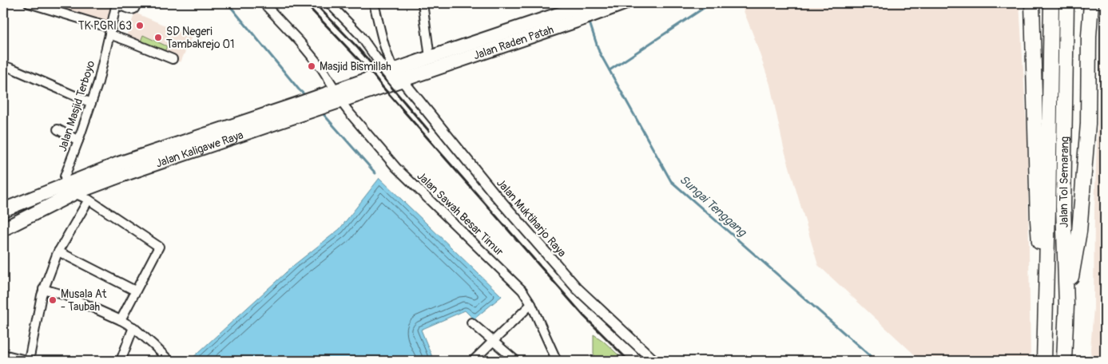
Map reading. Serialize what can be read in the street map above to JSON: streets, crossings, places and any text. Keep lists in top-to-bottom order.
{
  "streets": {
    "highway": ["Jalan Raden Patah", "Jalan Kaligawe Raya", "Jalan Tol Semarang"],
    "street": ["Jalan Masjid Terboyo", "Jalan Sawah Besar Timur", "Jalan Muktiharjo Raya"]
  },
  "crossings": [
    ["Jalan Raden Patah", "Jalan Kaligawe Raya"],
    ["Jalan Raden Patah", "Jalan Muktiharjo Raya"],
    ["Jalan Masjid Terboyo", "Jalan Kaligawe Raya"],
    ["Jalan Kaligawe Raya", "Jalan Sawah Besar Timur"],
    ["Jalan Kaligawe Raya", "Jalan Muktiharjo Raya"]
  ],
  "water": ["Sungai Tenggang"],
  "places": [
    "TK PGRI 63",
    "SD Negeri Tambakrejo 01",
    "Masjid Bismillah",
    "Musala At - Taubah"
  ]
}
